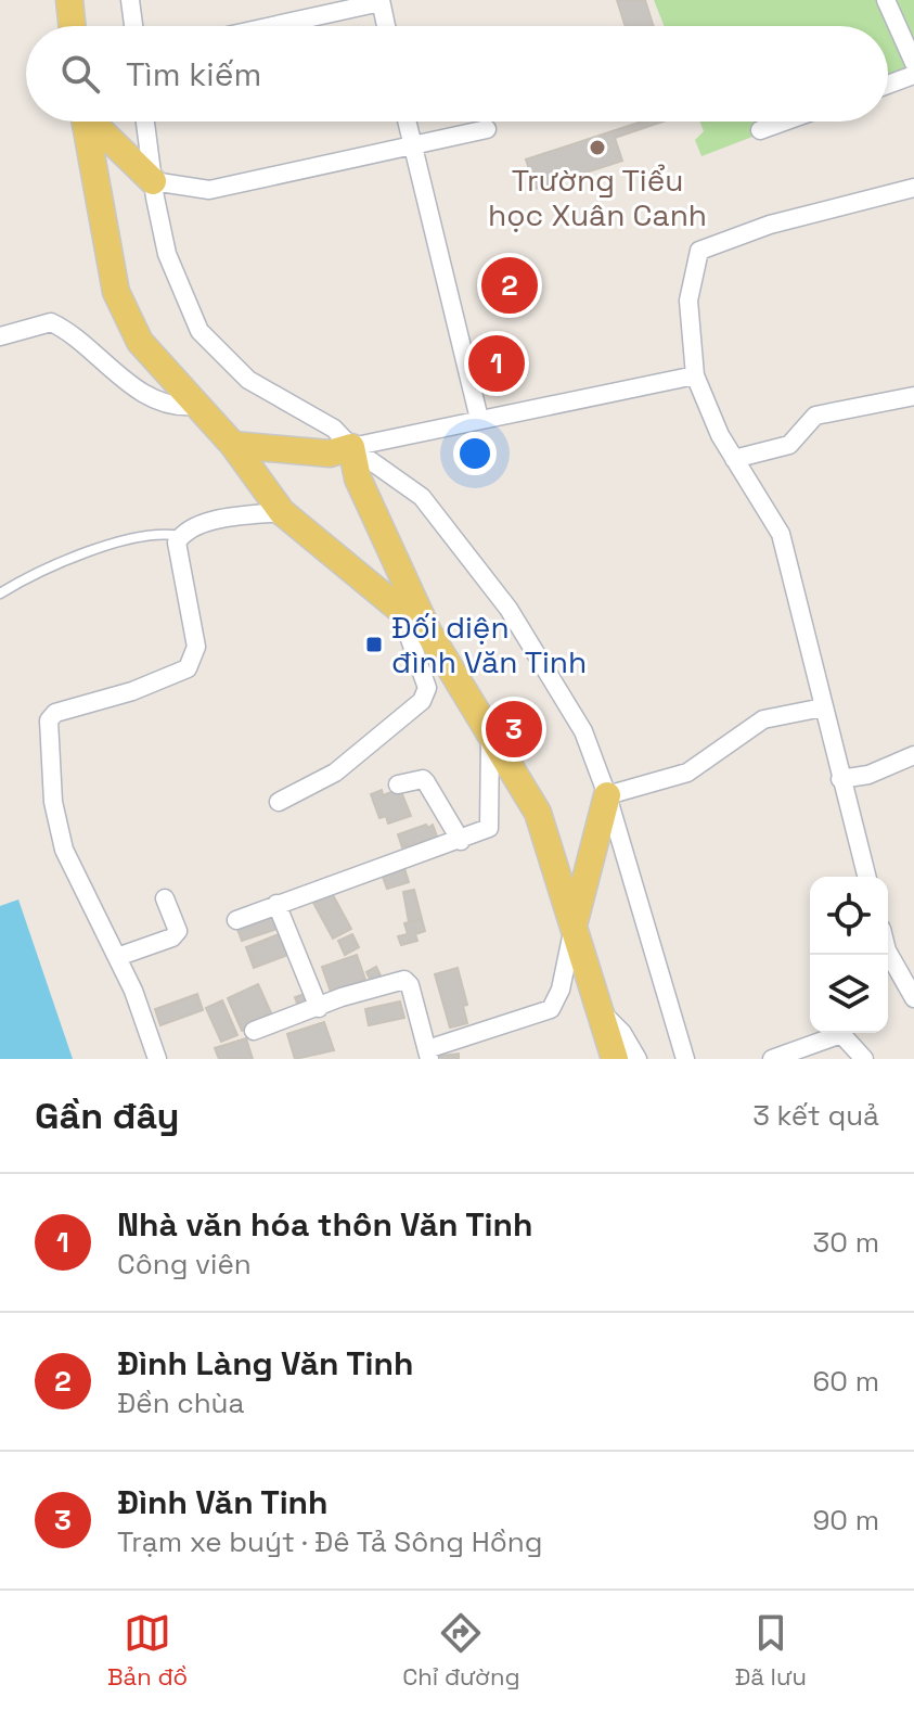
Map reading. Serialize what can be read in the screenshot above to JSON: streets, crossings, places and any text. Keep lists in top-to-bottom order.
{
  "places": {
    "other": ["Trường Tiểu học Xuân Canh"],
    "transit": ["Đối diện đình Văn Tinh"]
  },
  "page": {
    "search": "Tìm kiếm",
    "pins": ["2", "1", "3"],
    "heading": ["Gần đây", "3 kết quả"],
    "list": [
      {
        "mark": "1",
        "name": "Nhà văn hóa thôn Văn Tinh",
        "note": "Công viên",
        "value": "30 m"
      },
      {
        "mark": "2",
        "name": "Đình Làng Văn Tinh",
        "note": "Đền chùa",
        "value": "60 m"
      },
      {
        "mark": "3",
        "name": "Đình Văn Tinh",
        "note": "Trạm xe buýt · Đê Tả Sông Hồng",
        "value": "90 m"
      }
    ],
    "nav": ["Bản đồ", "Chỉ đường", "Đã lưu"]
  }
}
